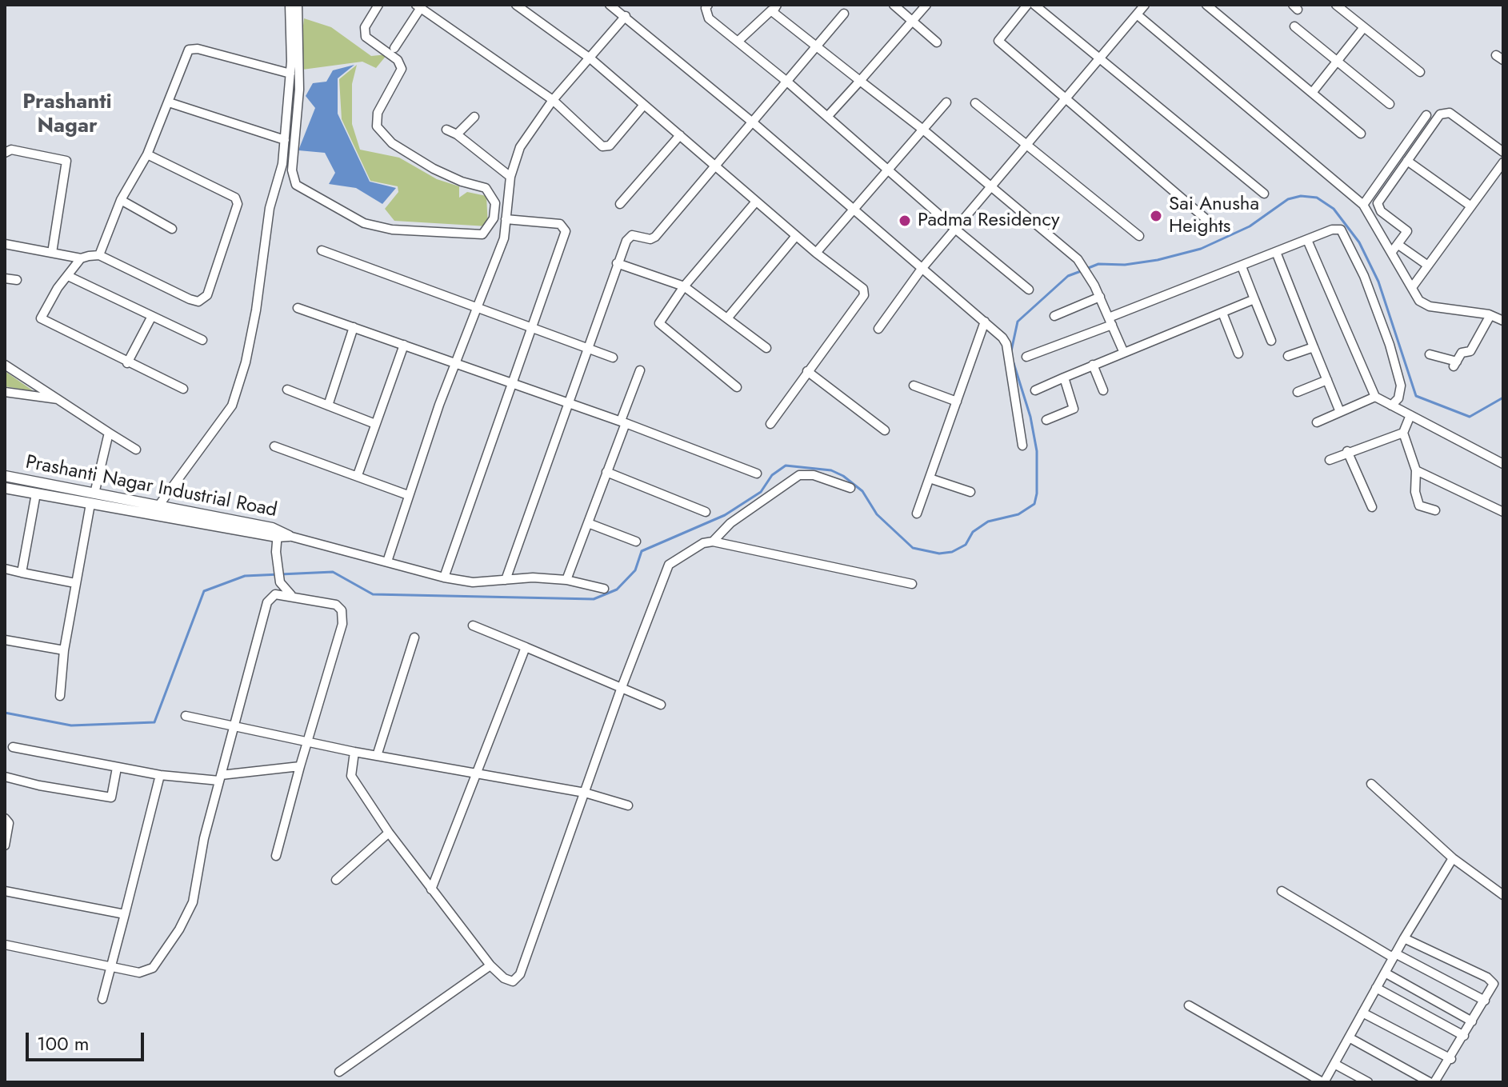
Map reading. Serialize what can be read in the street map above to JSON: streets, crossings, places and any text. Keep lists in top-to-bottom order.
{
  "streets": {
    "street": ["Prashanti Nagar Industrial Road"]
  },
  "districts": ["Prashanti Nagar"],
  "places": ["Sai Anusha Heights", "Padma Residency"],
  "scale_bar": "100 m"
}
